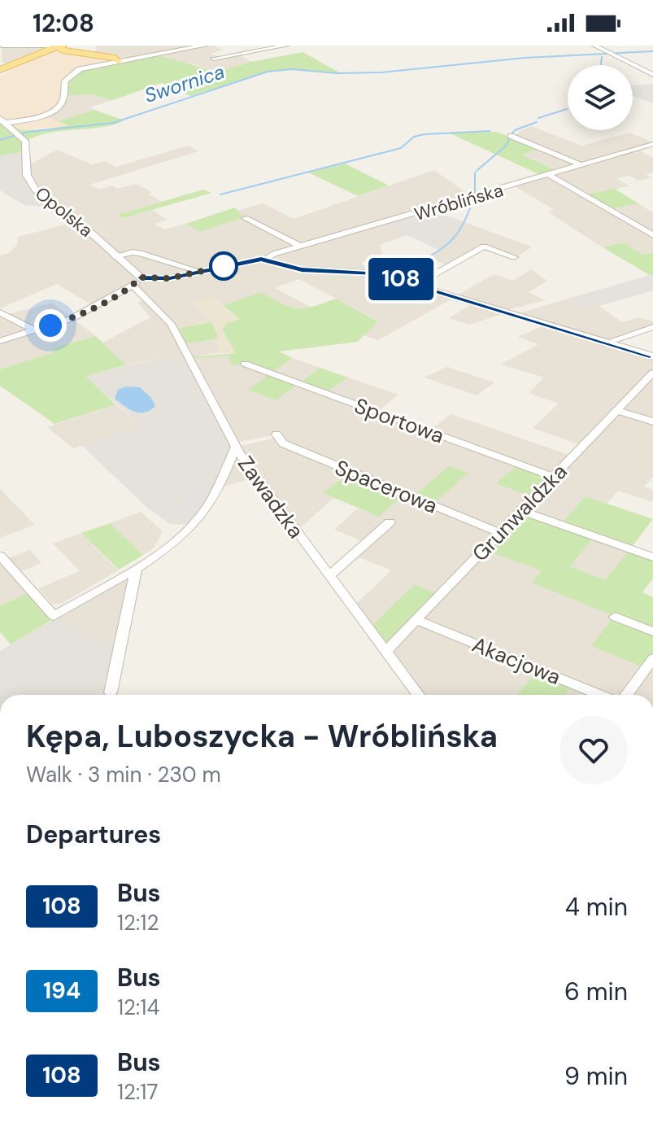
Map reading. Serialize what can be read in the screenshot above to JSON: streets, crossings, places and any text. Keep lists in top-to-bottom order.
{
  "streets": {
    "street": [
      "Wróblińska",
      "Opolska",
      "Sportowa",
      "Spacerowa",
      "Zawadzka",
      "Grunwaldzka",
      "Akacjowa"
    ]
  },
  "crossings": [
    ["Opolska", "Zawadzka"],
    ["Sportowa", "Grunwaldzka"],
    ["Spacerowa", "Grunwaldzka"],
    ["Zawadzka", "Grunwaldzka"],
    ["Grunwaldzka", "Akacjowa"]
  ],
  "water": ["Swornica"],
  "lines": ["bus line 108"],
  "page": {
    "status": "12:08",
    "on_map": "108",
    "heading": [
      ["Kępa, Luboszycka - Wróblińska", "Walk · 3 min · 230 m"],
      "Departures"
    ],
    "list": [
      {
        "mark": "108",
        "name": "Bus",
        "note": "12:12",
        "value": "4 min"
      },
      {
        "mark": "194",
        "name": "Bus",
        "note": "12:14",
        "value": "6 min"
      },
      {
        "mark": "108",
        "name": "Bus",
        "note": "12:17",
        "value": "9 min"
      }
    ]
  }
}
